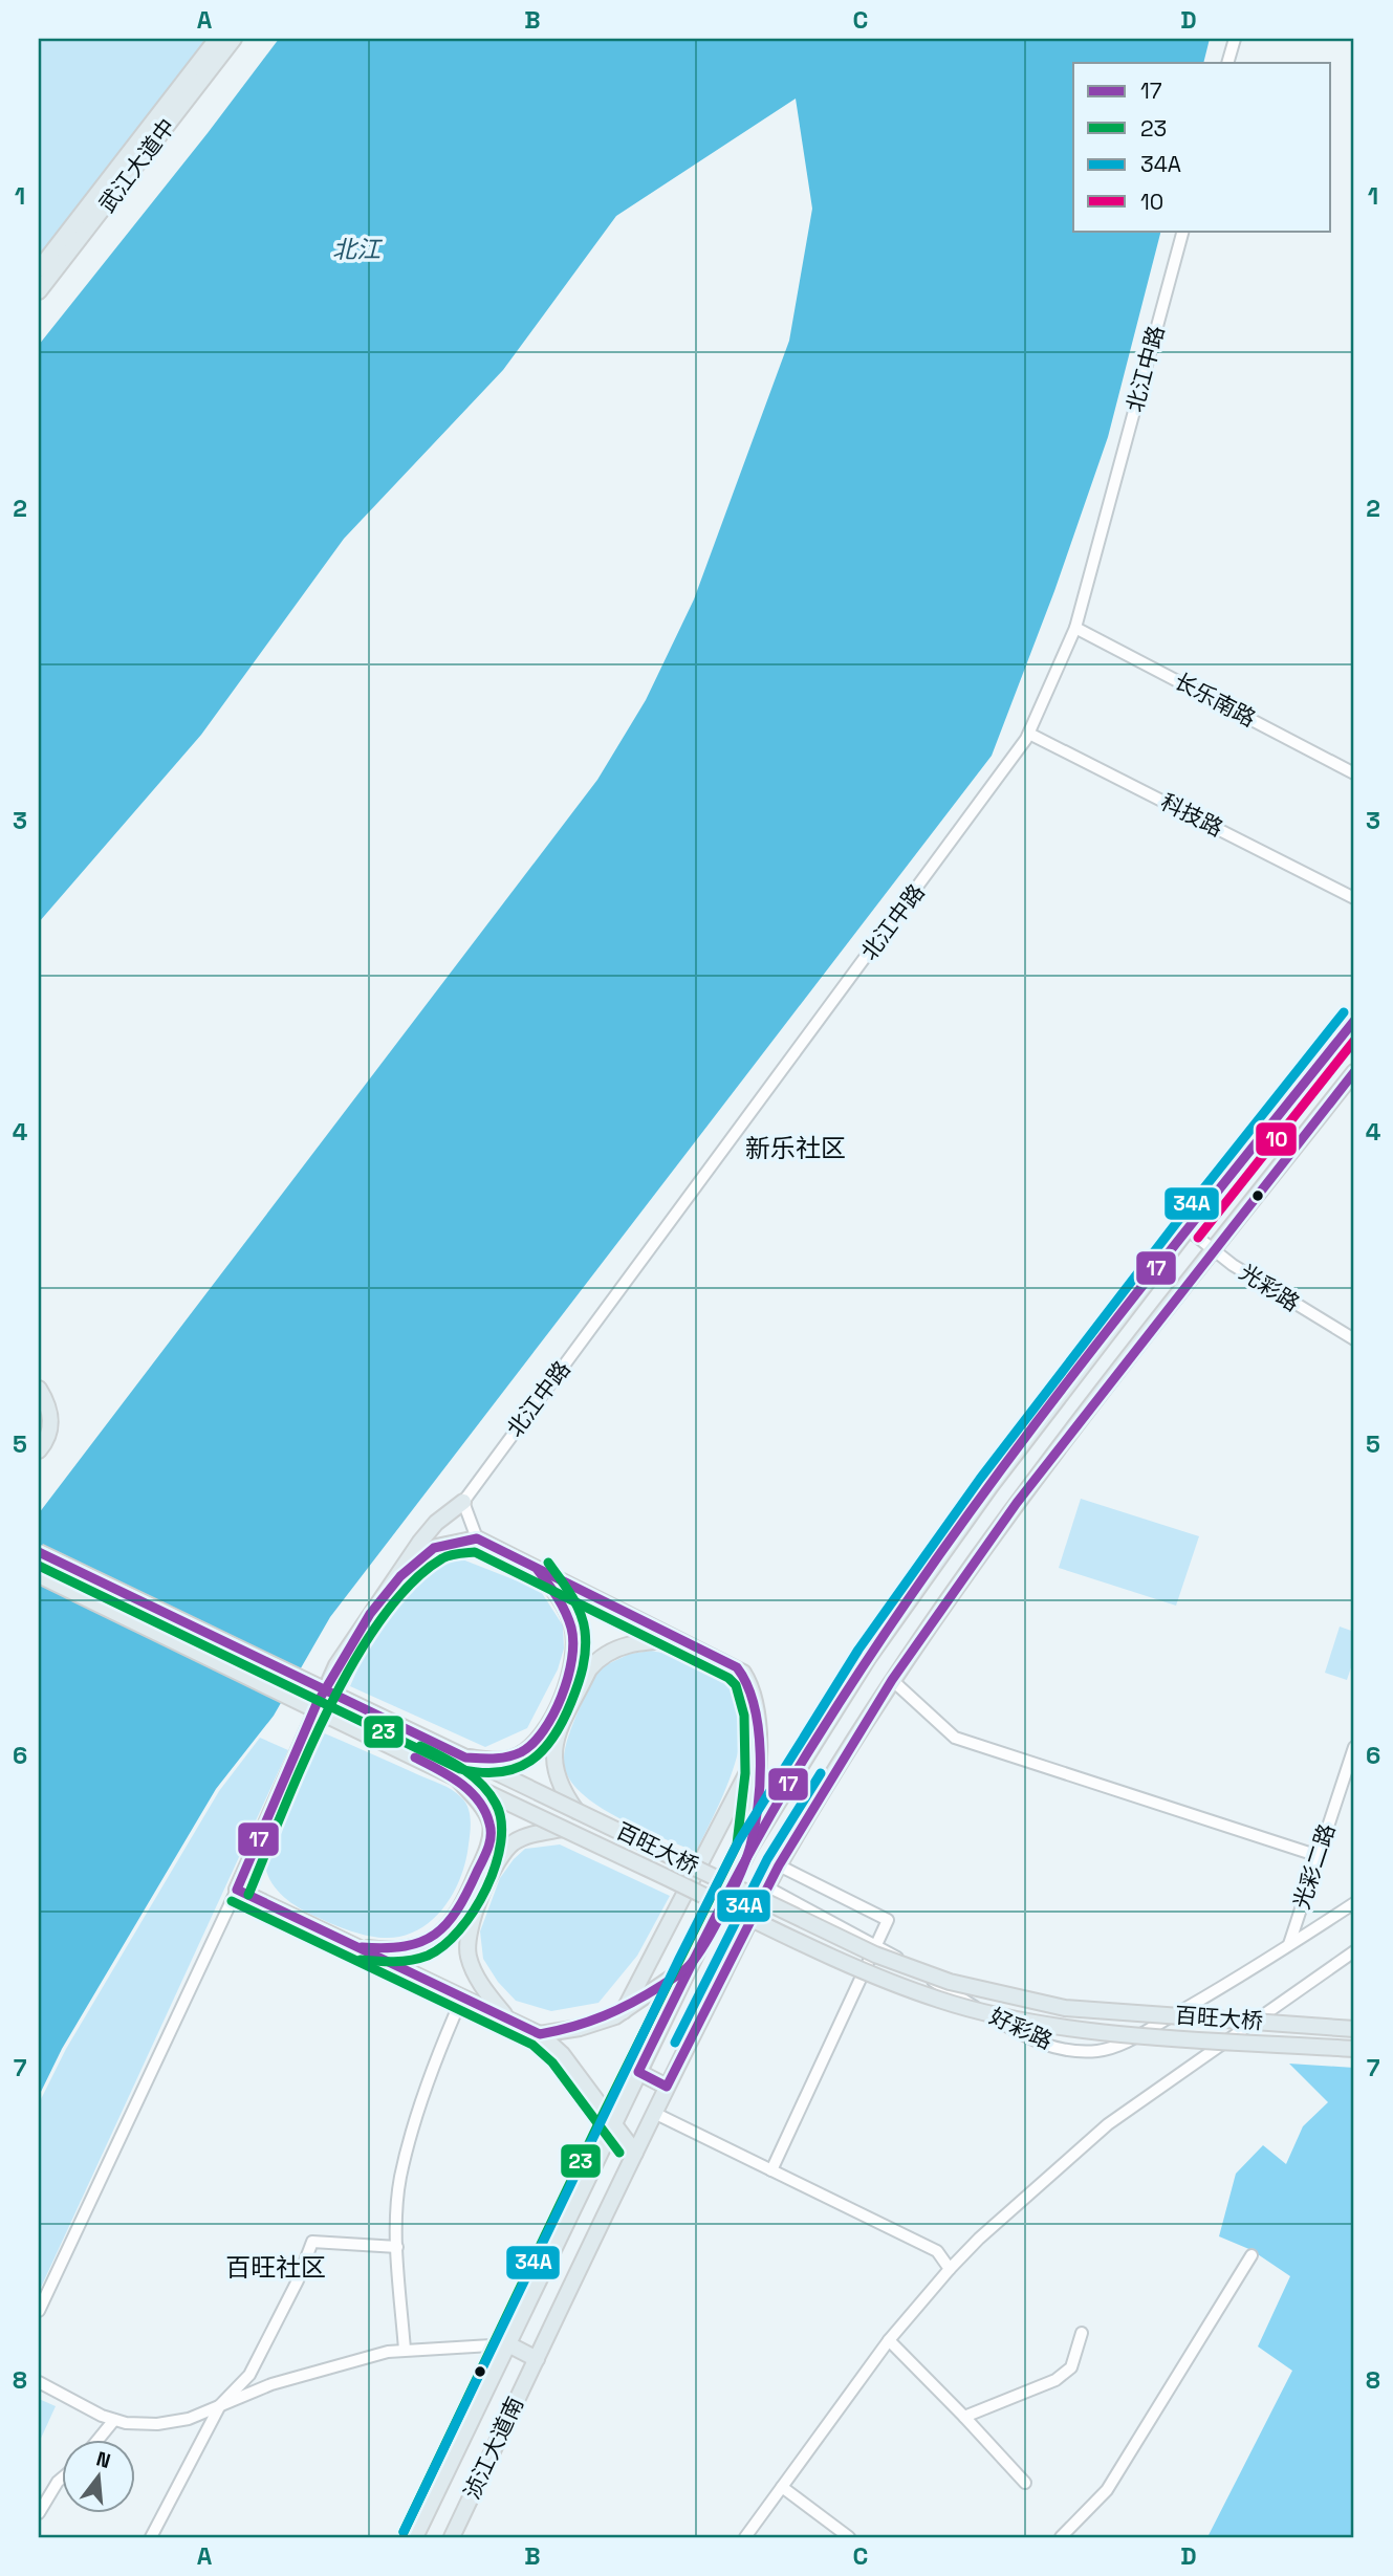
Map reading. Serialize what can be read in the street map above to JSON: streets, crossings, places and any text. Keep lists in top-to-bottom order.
{
  "streets": {
    "main road": ["武江大道中", "百旺大桥", "浈江大道南"],
    "street": [
      "北江中路",
      "长乐南路",
      "科技路",
      "光彩路",
      "光彩二路",
      "好彩路"
    ]
  },
  "crossings": [
    ["北江中路", "长乐南路"],
    ["北江中路", "科技路"],
    ["光彩路", "浈江大道南"],
    ["百旺大桥", "好彩路"],
    ["光彩二路", "好彩路"],
    ["好彩路", "浈江大道南"]
  ],
  "districts": ["新乐社区", "百旺社区"],
  "water": ["北江"],
  "lines": [
    "transit line 34A",
    "transit line 17",
    "transit line 10",
    "transit line 23"
  ],
  "legend": [
    "17",
    "23",
    "34A",
    "10"
  ],
  "north": "top",
  "grid": {
    "columns": [
      "A",
      "B",
      "C",
      "D"
    ],
    "rows": [
      "1",
      "2",
      "3",
      "4",
      "5",
      "6",
      "7",
      "8"
    ]
  }
}
